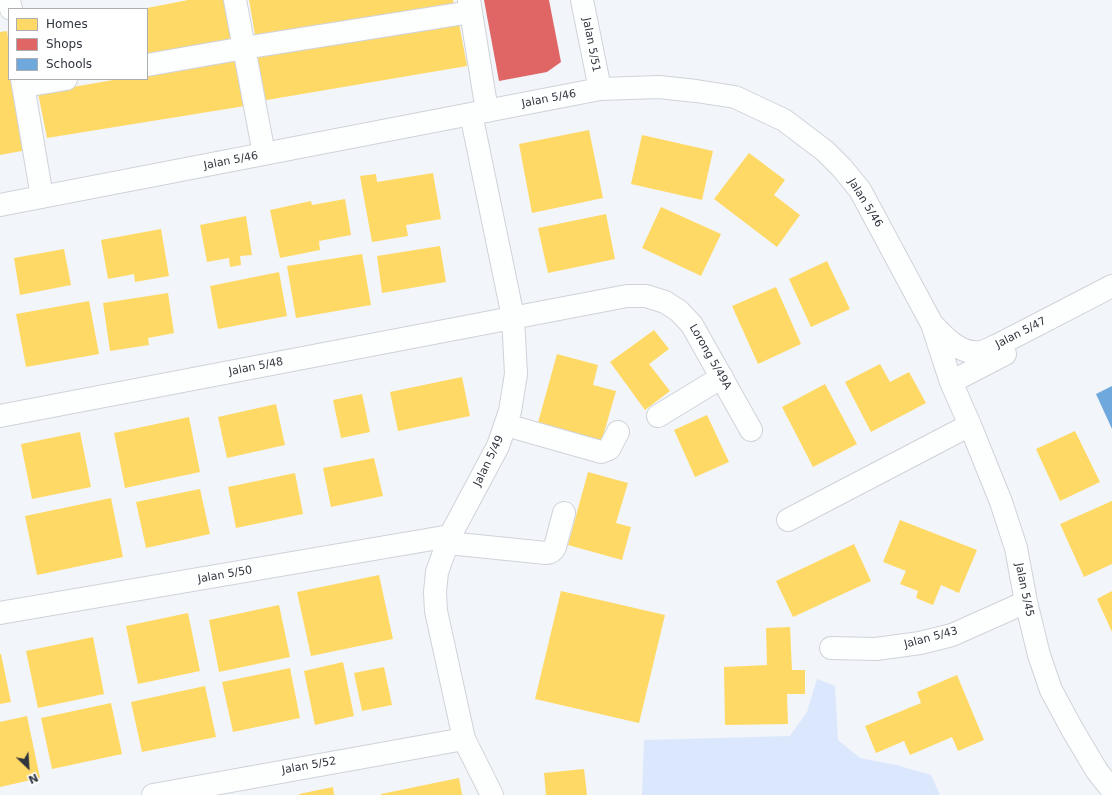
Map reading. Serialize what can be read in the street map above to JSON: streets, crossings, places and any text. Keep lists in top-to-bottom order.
{
  "streets": {
    "street": [
      "Jalan 5/51",
      "Jalan 5/46",
      "Jalan 5/47",
      "Lorong 5/49A",
      "Jalan 5/48",
      "Jalan 5/49",
      "Jalan 5/50",
      "Jalan 5/45",
      "Jalan 5/43",
      "Jalan 5/52"
    ]
  },
  "crossings": [
    ["Jalan 5/51", "Jalan 5/46"],
    ["Jalan 5/46", "Jalan 5/47"],
    ["Jalan 5/46", "Jalan 5/49"],
    ["Jalan 5/46", "Jalan 5/45"],
    ["Jalan 5/47", "Jalan 5/45"],
    ["Lorong 5/49A", "Jalan 5/48"],
    ["Lorong 5/49A", "Jalan 5/49"],
    ["Jalan 5/48", "Jalan 5/49"],
    ["Jalan 5/49", "Jalan 5/50"],
    ["Jalan 5/49", "Jalan 5/52"],
    ["Jalan 5/45", "Jalan 5/43"]
  ],
  "legend": ["Homes", "Shops", "Schools"],
  "north": "bottom right"
}
